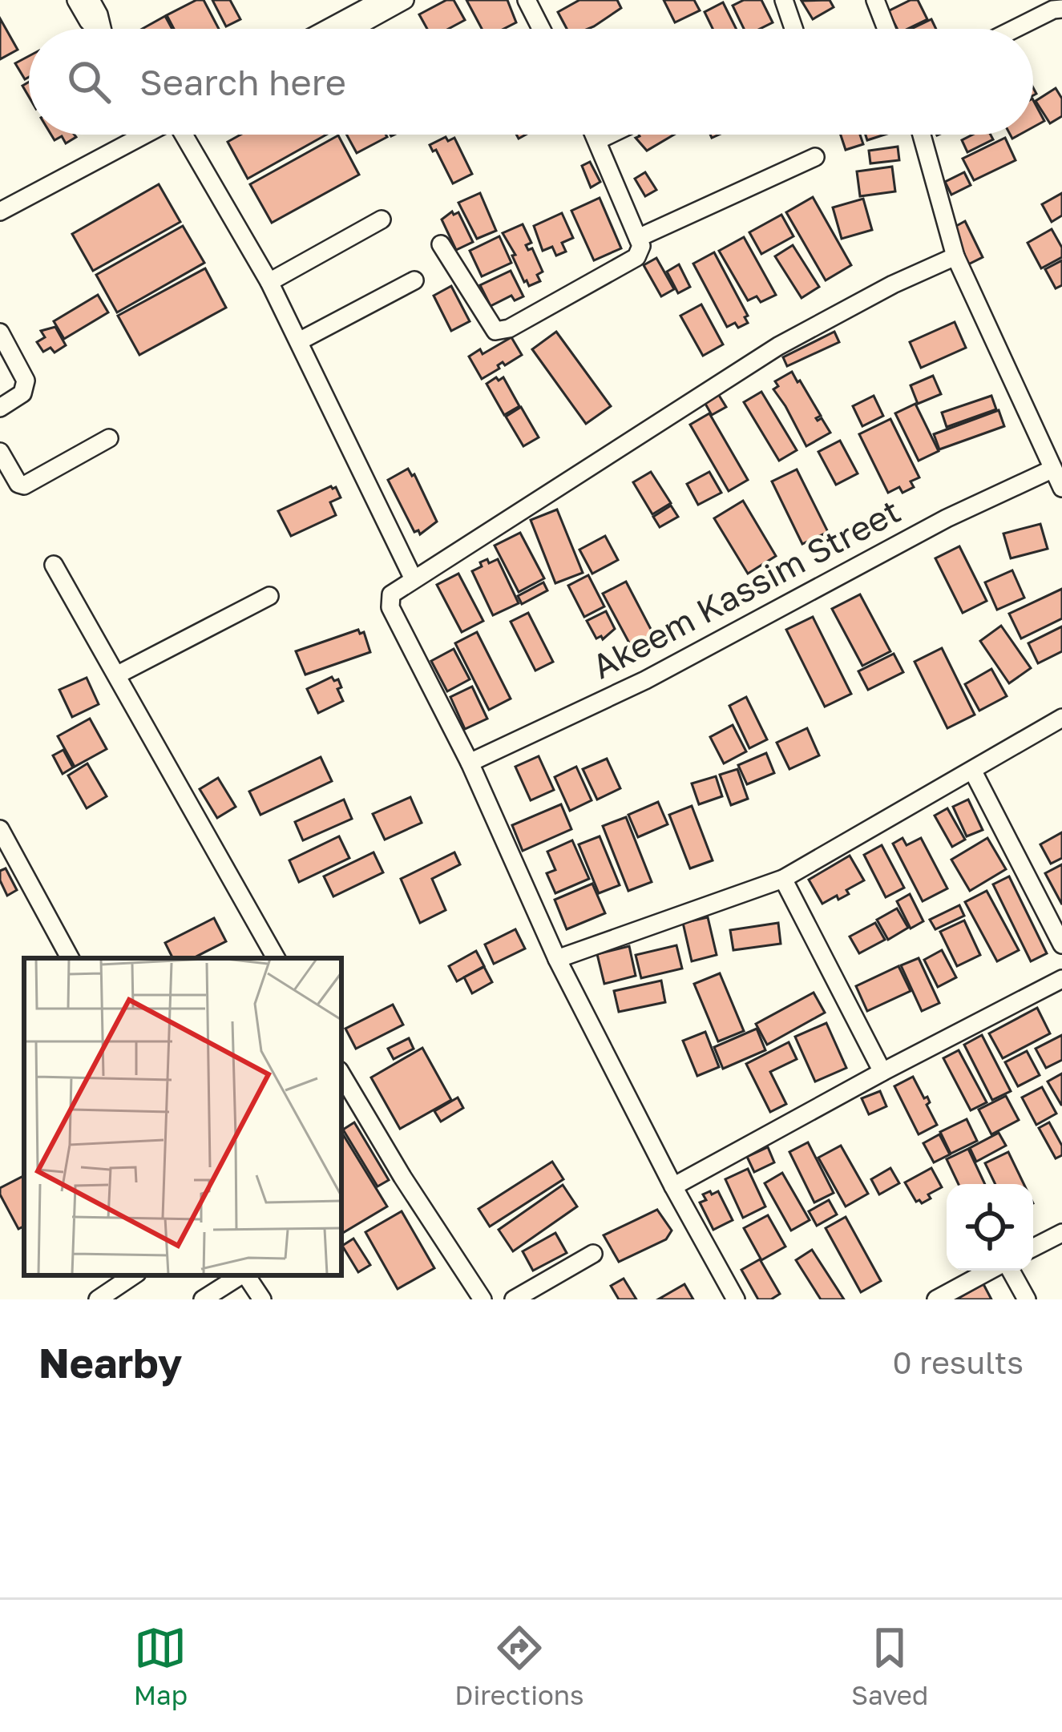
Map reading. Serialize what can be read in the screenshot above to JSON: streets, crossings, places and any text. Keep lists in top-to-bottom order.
{
  "streets": {
    "street": ["Akeem Kassim Street"]
  },
  "page": {
    "search": "Search here",
    "heading": ["Nearby", "0 results"],
    "nav": ["Map", "Directions", "Saved"]
  }
}
